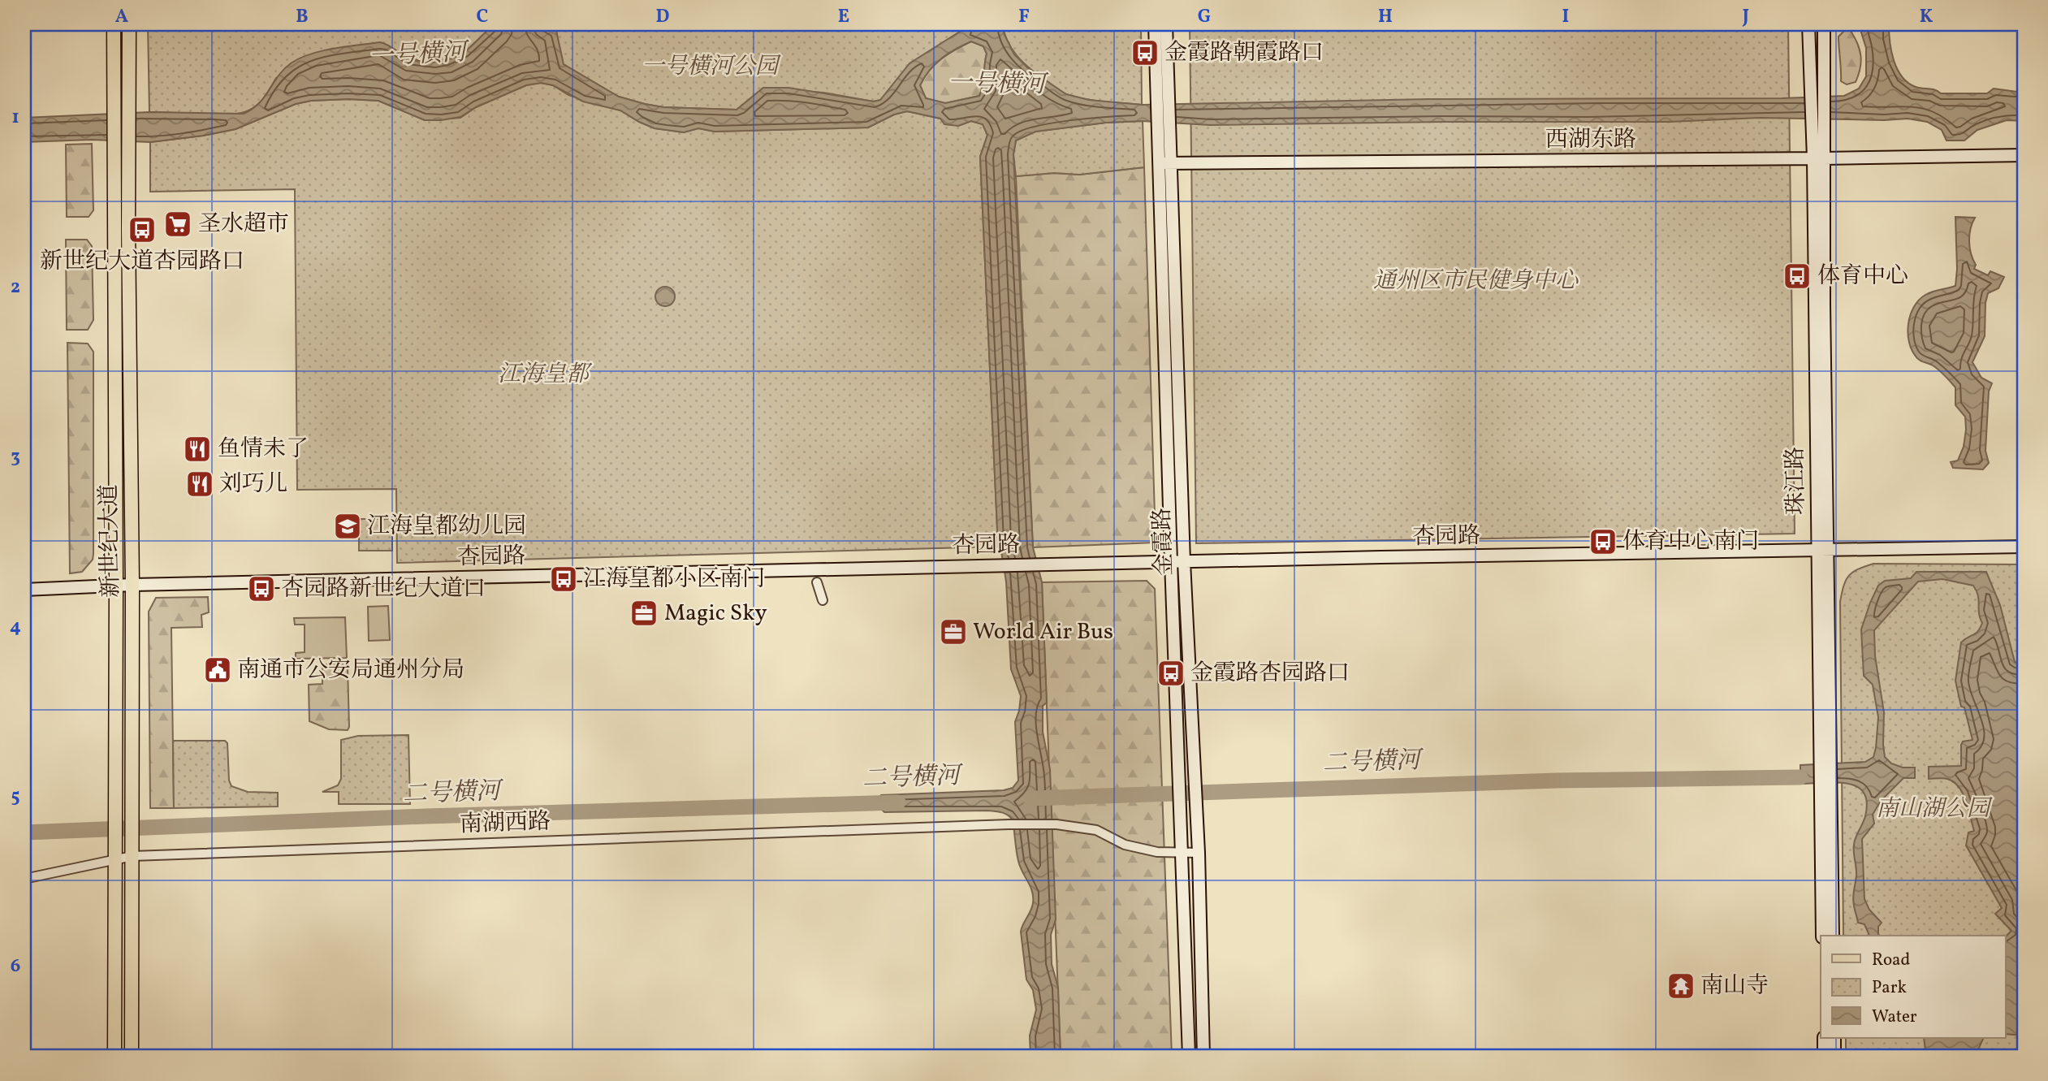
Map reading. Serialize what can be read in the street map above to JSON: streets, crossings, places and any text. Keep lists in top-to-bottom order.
{
  "streets": {
    "main road": ["新世纪大道"],
    "street": [
      "西湖东路",
      "珠江路",
      "杏园路",
      "金霞路",
      "南湖西路"
    ]
  },
  "crossings": [
    ["西湖东路", "珠江路"],
    ["西湖东路", "金霞路"],
    ["珠江路", "杏园路"],
    ["杏园路", "新世纪大道"],
    ["杏园路", "金霞路"],
    ["新世纪大道", "南湖西路"],
    ["金霞路", "南湖西路"]
  ],
  "water": ["一号横河", "二号横河"],
  "parks": [
    "一号横河公园",
    "通州区市民健身中心",
    "江海皇都",
    "南山湖公园"
  ],
  "places": {
    "bus stop": [
      "金霞路朝霞路口",
      "新世纪大道杏园路口",
      "体育中心",
      "体育中心南门",
      "江海皇都小区南门",
      "杏园路新世纪大道口",
      "金霞路杏园路口"
    ],
    "supermarket": ["圣水超市"],
    "restaurant": ["鱼情未了", "刘巧儿"],
    "school or university": ["江海皇都幼儿园"],
    "office": ["Magic Sky", "World Air Bus"],
    "public building": ["南通市公安局通州分局"],
    "temple": ["南山寺"]
  },
  "legend": ["Road", "Park", "Water"],
  "grid": {
    "columns": [
      "A",
      "B",
      "C",
      "D",
      "E",
      "F",
      "G",
      "H",
      "I",
      "J",
      "K"
    ],
    "rows": [
      "1",
      "2",
      "3",
      "4",
      "5",
      "6"
    ]
  }
}
